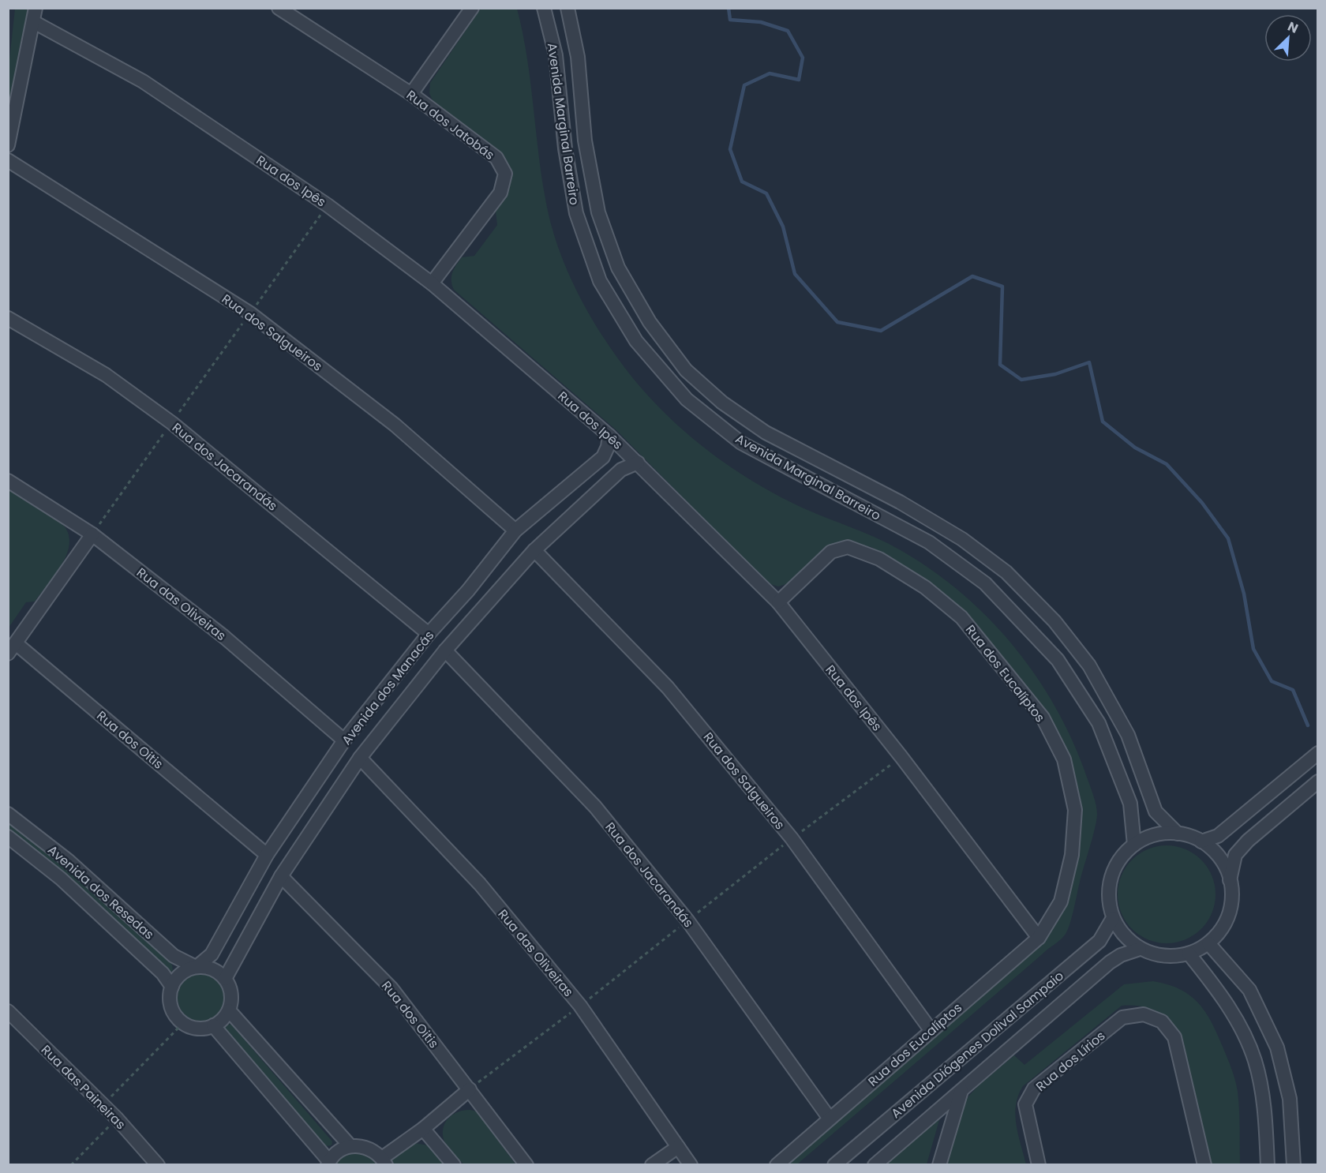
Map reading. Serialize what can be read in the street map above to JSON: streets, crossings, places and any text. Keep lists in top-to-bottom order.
{
  "streets": {
    "street": [
      "Avenida Marginal Barreiro",
      "Rua dos Jatobás",
      "Rua dos Ipês",
      "Rua dos Salgueiros",
      "Rua dos Jacarandás",
      "Rua das Oliveiras",
      "Rua dos Eucalíptos",
      "Avenida dos Manacás",
      "Rua dos Oitis",
      "Avenida dos Resedas",
      "Avenida Diógenes Dolival Sampaio",
      "Rua dos Lírios",
      "Rua das Paineiras"
    ]
  },
  "crossings": [
    ["Avenida Marginal Barreiro", "Avenida Diógenes Dolival Sampaio"],
    ["Rua dos Jatobás", "Rua dos Ipês"],
    ["Rua dos Ipês", "Rua dos Eucalíptos"],
    ["Rua dos Ipês", "Avenida dos Manacás"],
    ["Rua dos Salgueiros", "Rua dos Eucalíptos"],
    ["Rua dos Salgueiros", "Avenida dos Manacás"],
    ["Rua dos Jacarandás", "Rua dos Eucalíptos"],
    ["Rua dos Jacarandás", "Avenida dos Manacás"],
    ["Rua das Oliveiras", "Avenida dos Manacás"],
    ["Avenida dos Manacás", "Rua dos Oitis"],
    ["Avenida dos Manacás", "Avenida dos Resedas"]
  ],
  "north": "top right"
}
